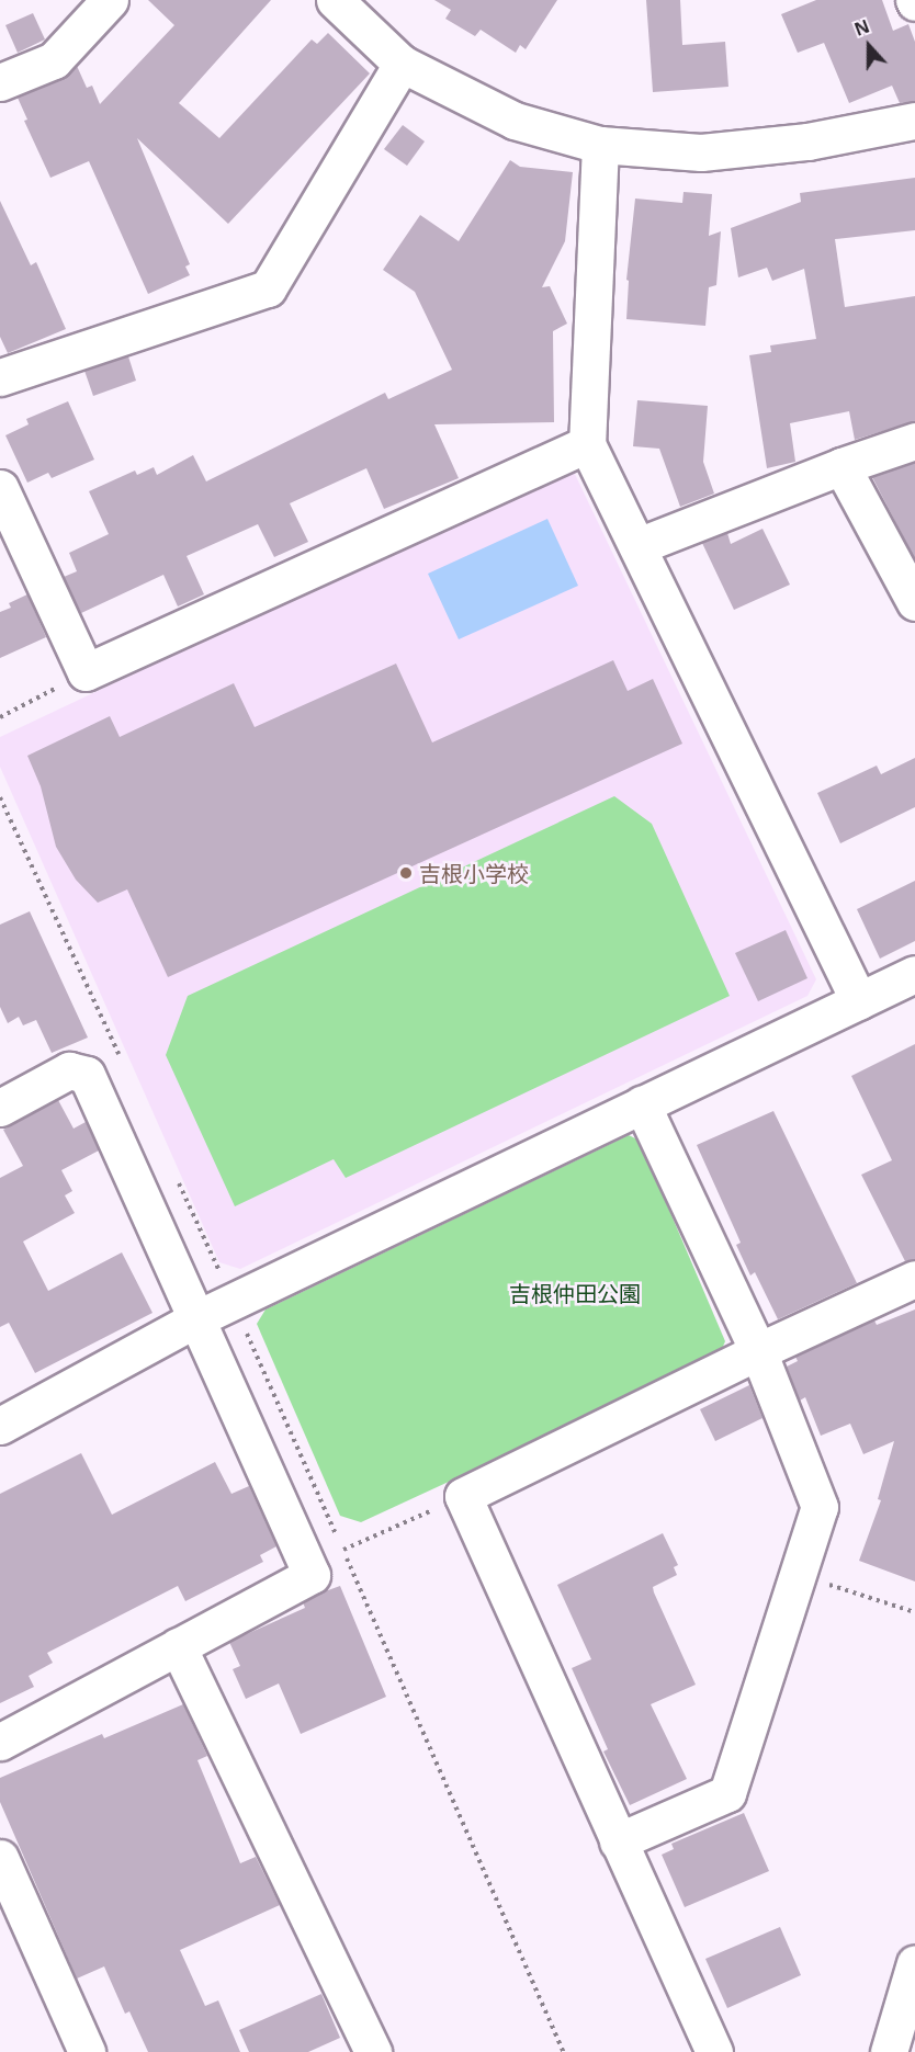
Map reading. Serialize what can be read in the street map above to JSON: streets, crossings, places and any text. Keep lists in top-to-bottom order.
{
  "parks": ["吉根仲田公園"],
  "places": ["吉根小学校"],
  "north": "top"
}
